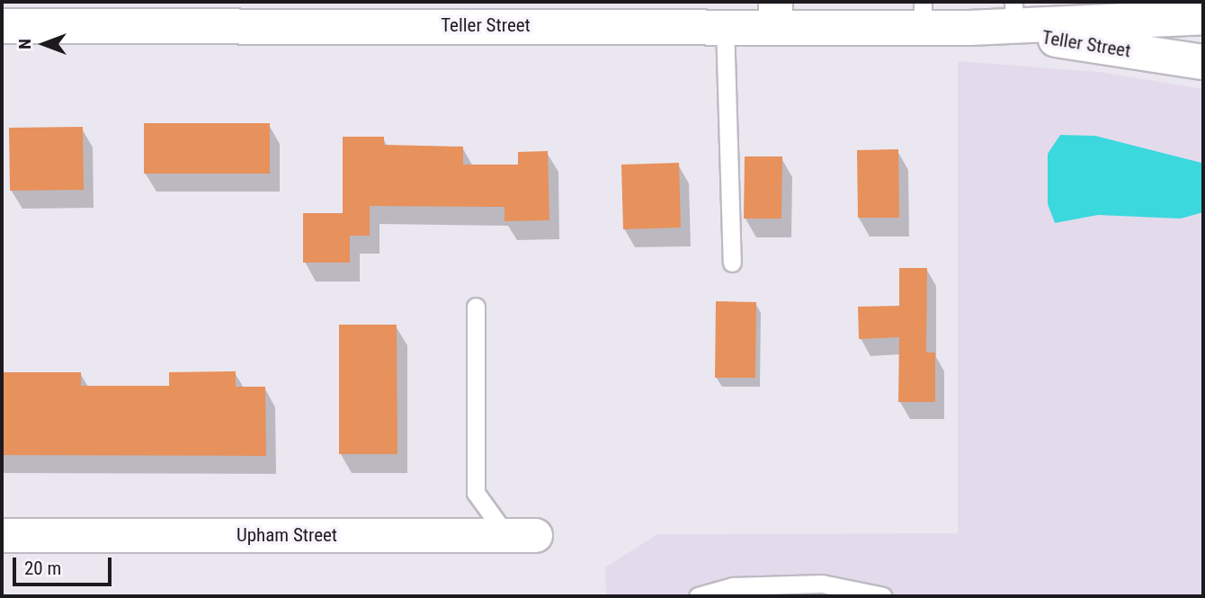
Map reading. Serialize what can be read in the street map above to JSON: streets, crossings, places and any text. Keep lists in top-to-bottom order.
{
  "streets": {
    "street": ["Teller Street", "Upham Street"]
  },
  "scale_bar": "20 m",
  "north": "left"
}
